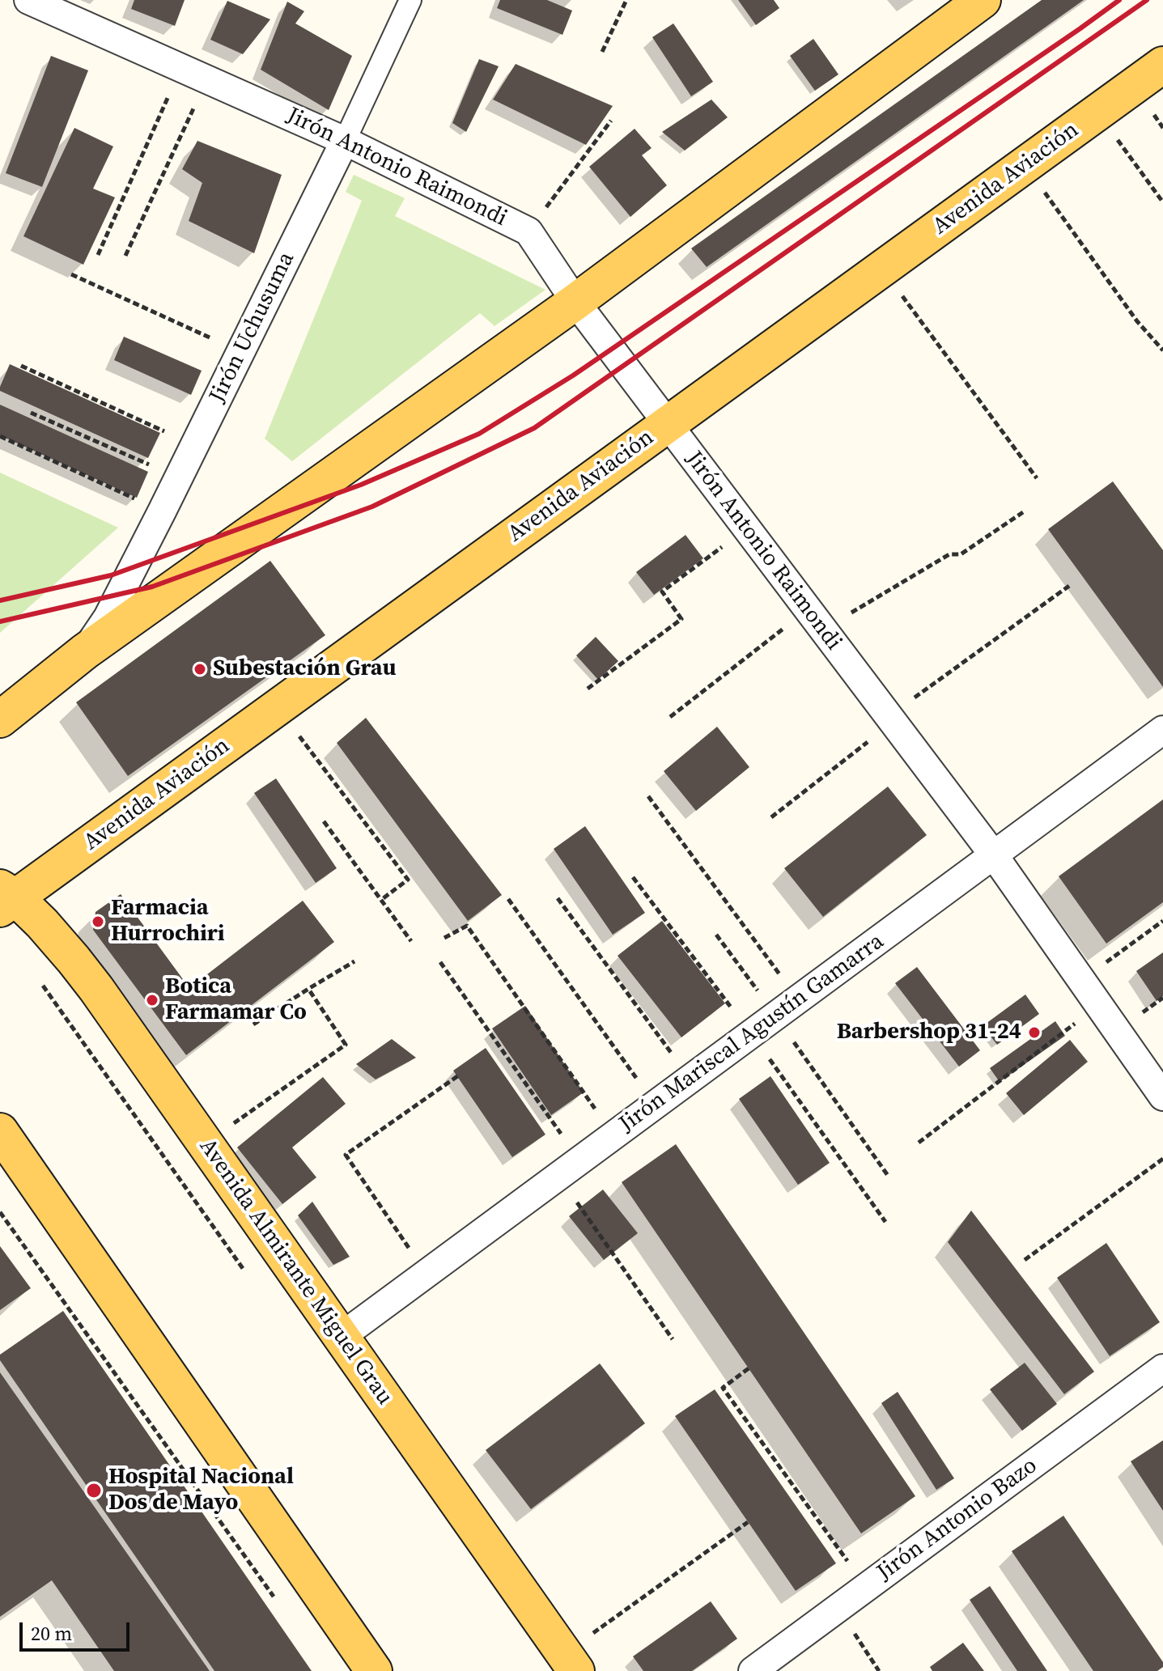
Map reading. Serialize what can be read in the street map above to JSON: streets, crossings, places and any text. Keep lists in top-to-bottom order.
{
  "streets": {
    "main road": ["Avenida Aviación", "Avenida Almirante Miguel Grau"],
    "street": [
      "Jirón Antonio Raimondi",
      "Jirón Uchusuma",
      "Jirón Mariscal Agustín Gamarra",
      "Jirón Antonio Bazo"
    ]
  },
  "crossings": [
    ["Jirón Antonio Raimondi", "Avenida Aviación"],
    ["Jirón Antonio Raimondi", "Jirón Uchusuma"],
    ["Jirón Antonio Raimondi", "Jirón Mariscal Agustín Gamarra"],
    ["Avenida Aviación", "Avenida Almirante Miguel Grau"],
    ["Jirón Mariscal Agustín Gamarra", "Avenida Almirante Miguel Grau"]
  ],
  "places": [
    "Subestación Grau",
    "Farmacia Hurrochiri",
    "Botica Farmamar Co",
    "Barbershop 31-24",
    "Hospital Nacional Dos de Mayo"
  ],
  "scale_bar": "20 m"
}
